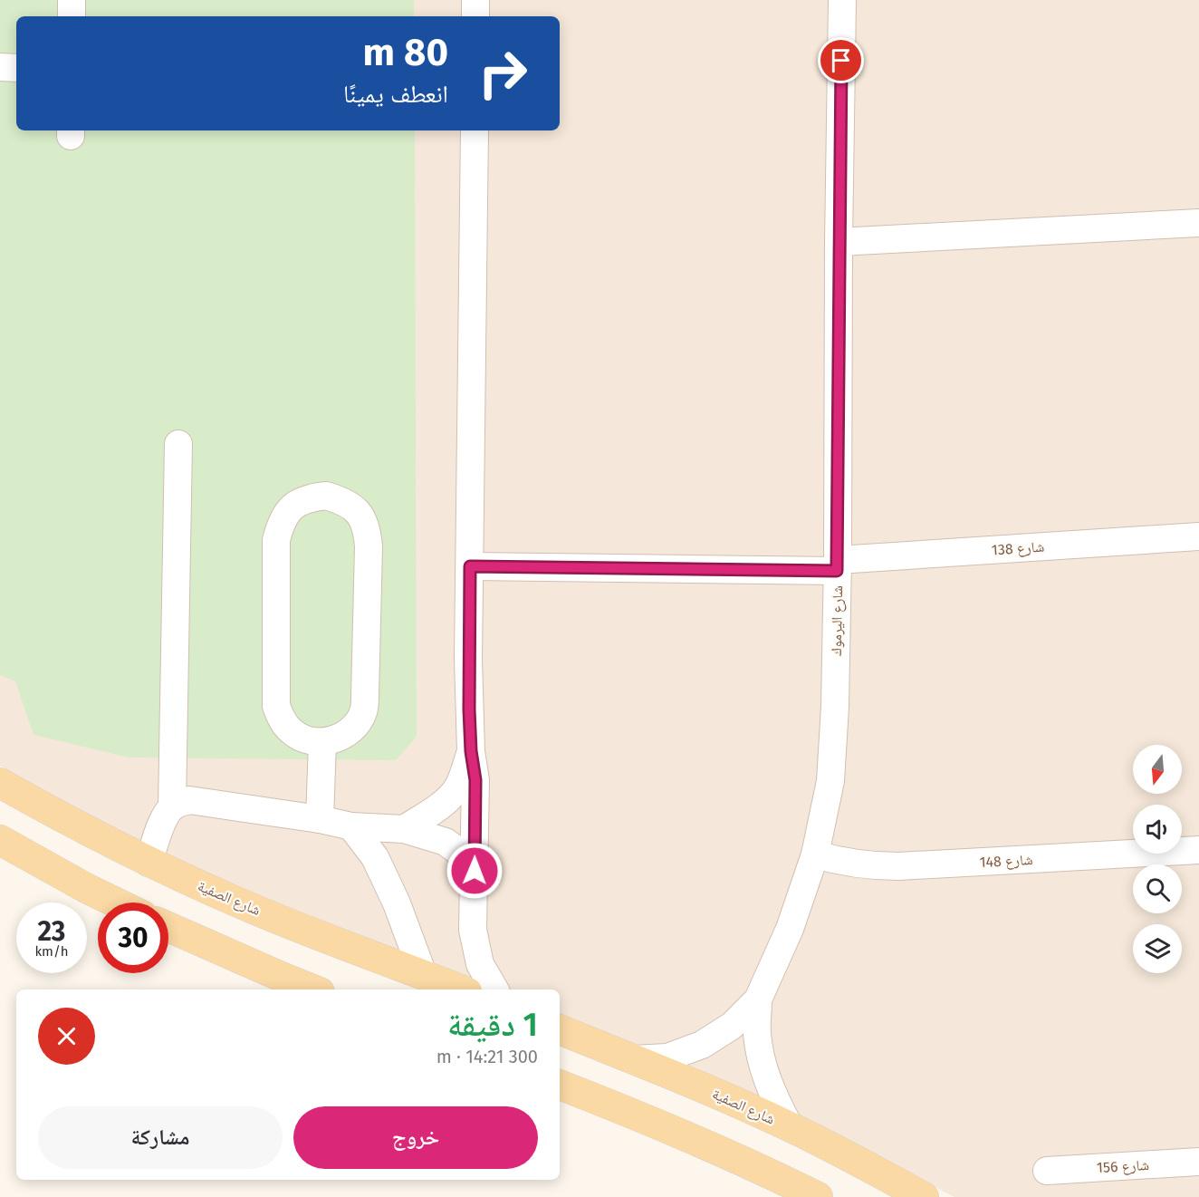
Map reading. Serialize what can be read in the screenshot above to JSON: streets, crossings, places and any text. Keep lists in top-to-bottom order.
{
  "streets": {
    "main road": ["شارع الصفية"],
    "street": [
      "شارع 138",
      "شارع اليرموك",
      "شارع 148",
      "شارع 156"
    ]
  },
  "crossings": [
    ["شارع 138", "شارع اليرموك"],
    ["شارع اليرموك", "شارع 148"],
    ["شارع اليرموك", "شارع الصفية"]
  ],
  "north": "bottom",
  "page": {
    "turn": ["80 m", "انعطف يمينًا"],
    "speed": "23 km/h",
    "limit": "30",
    "heading": ["1 دقيقة", "300 m · 14:21"],
    "buttons": ["خروج", "مشاركة"]
  }
}
